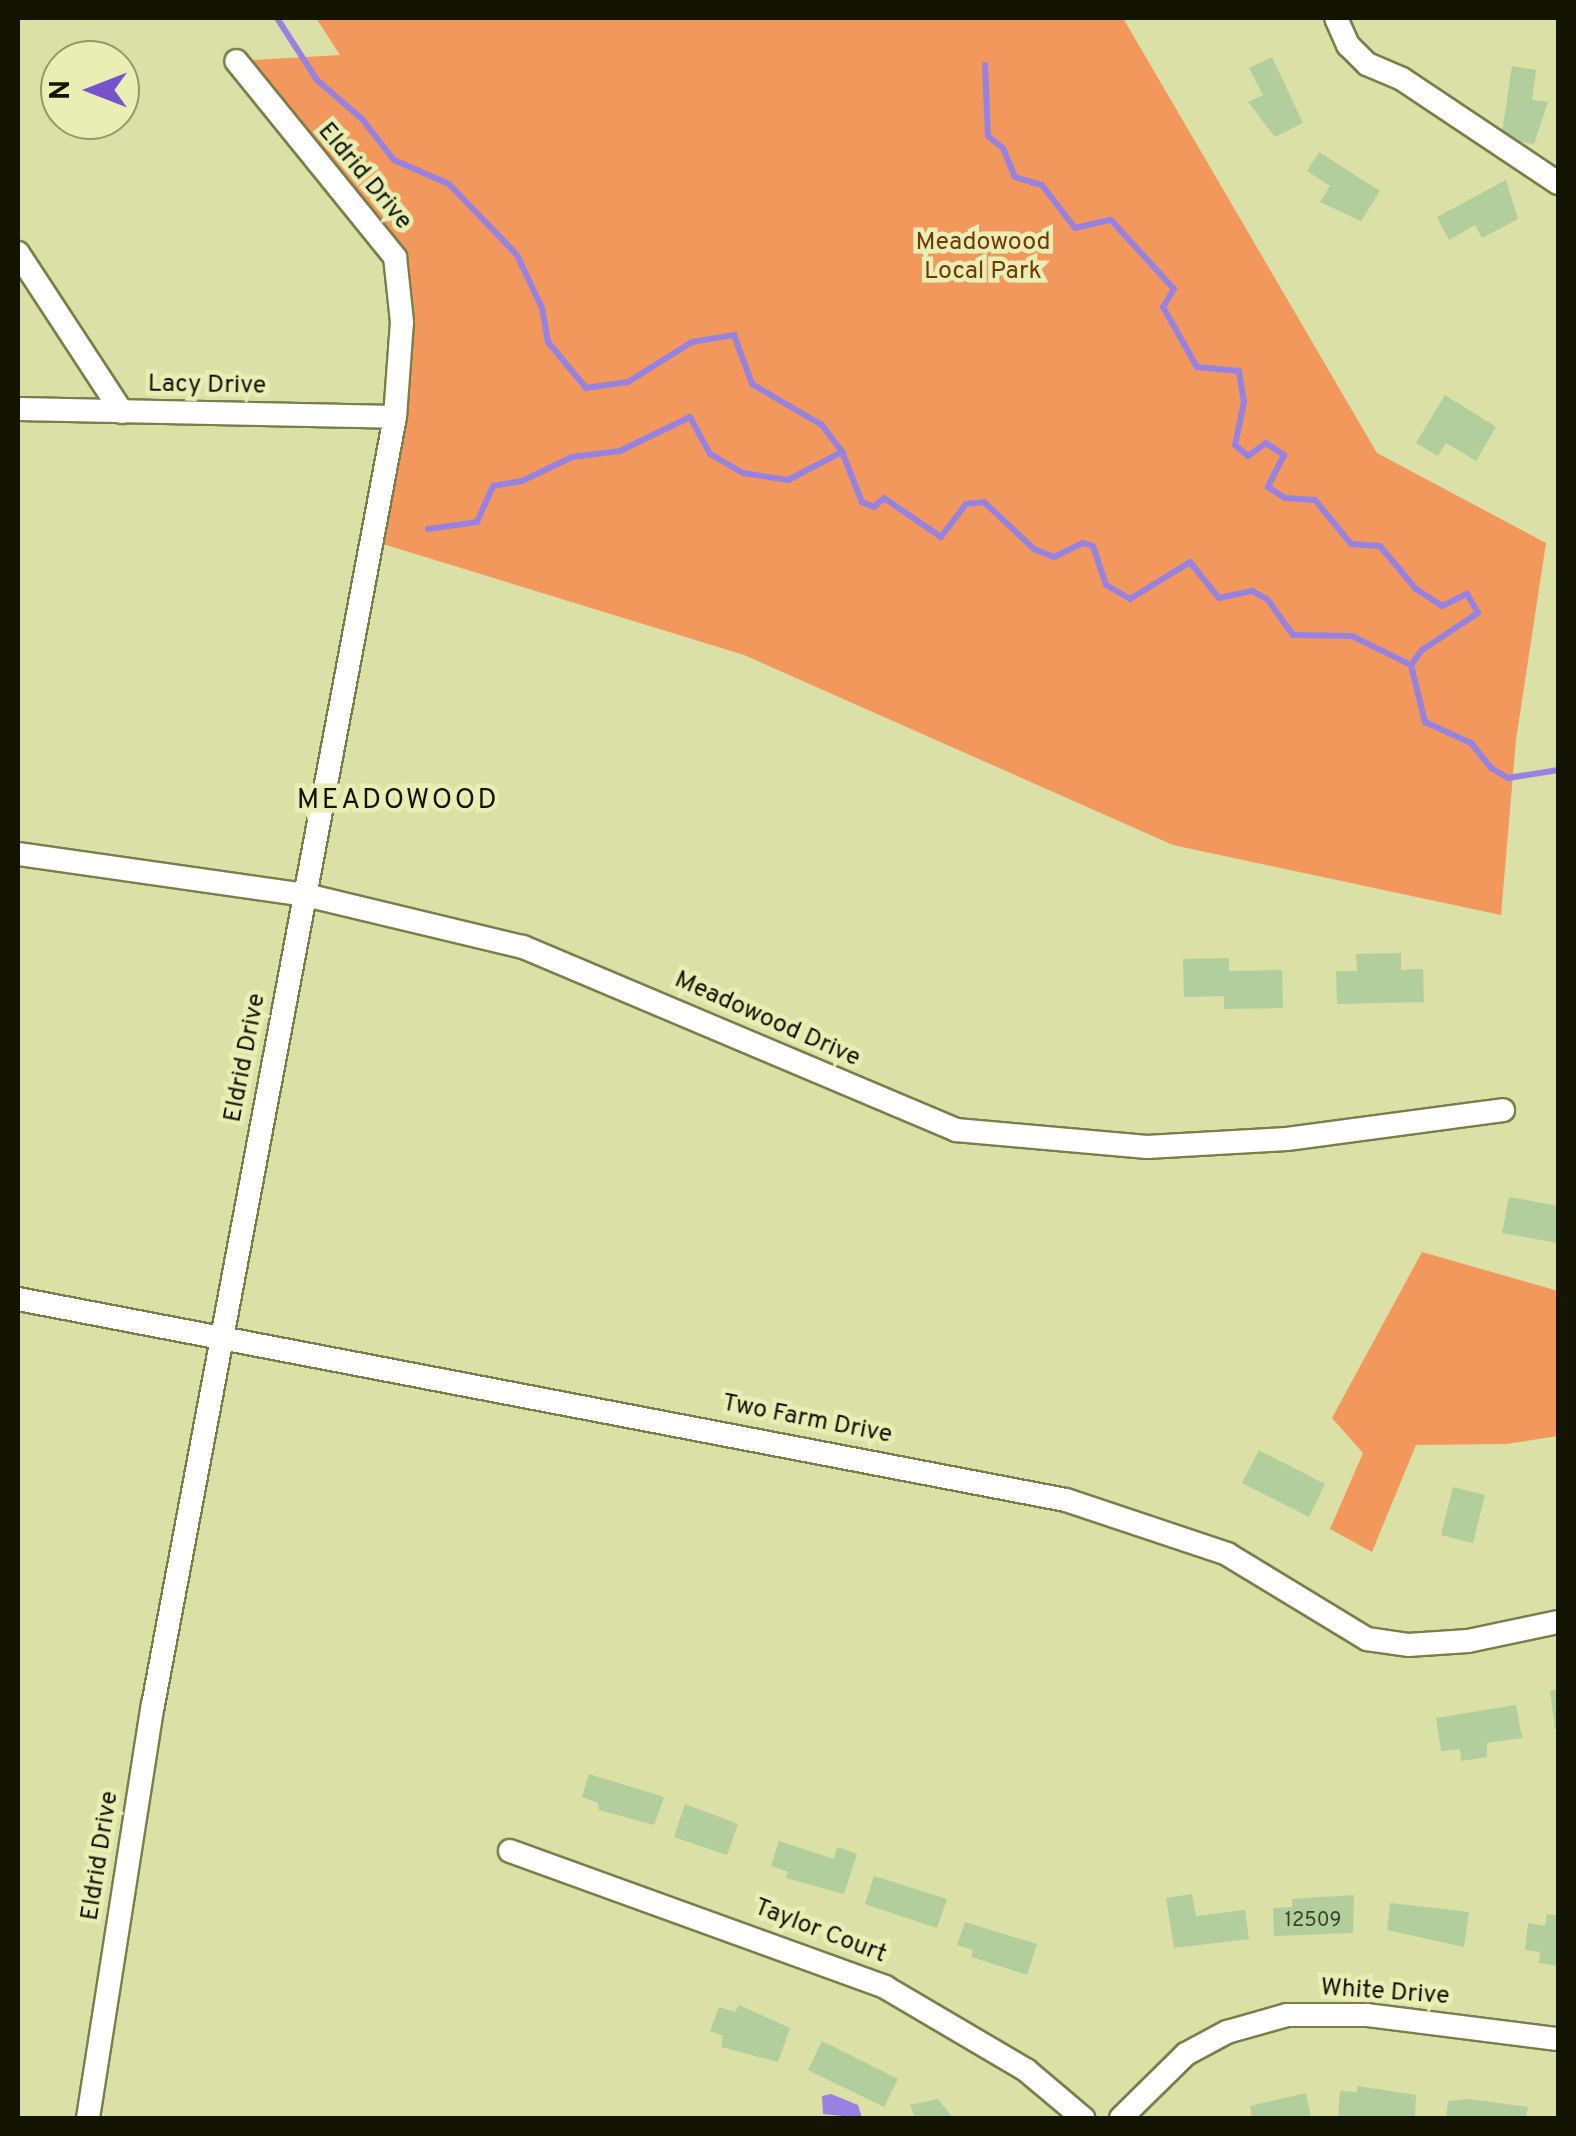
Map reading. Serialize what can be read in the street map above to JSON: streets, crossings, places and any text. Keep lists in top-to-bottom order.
{
  "streets": {
    "street": [
      "Eldrid Drive",
      "Lacy Drive",
      "Meadowood Drive",
      "Two Farm Drive",
      "Taylor Court",
      "White Drive"
    ]
  },
  "crossings": [
    ["Eldrid Drive", "Lacy Drive"],
    ["Eldrid Drive", "Meadowood Drive"],
    ["Eldrid Drive", "Two Farm Drive"]
  ],
  "districts": ["MEADOWOOD"],
  "parks": ["Meadowood Local Park"],
  "house_numbers": ["12509"],
  "north": "left"
}
